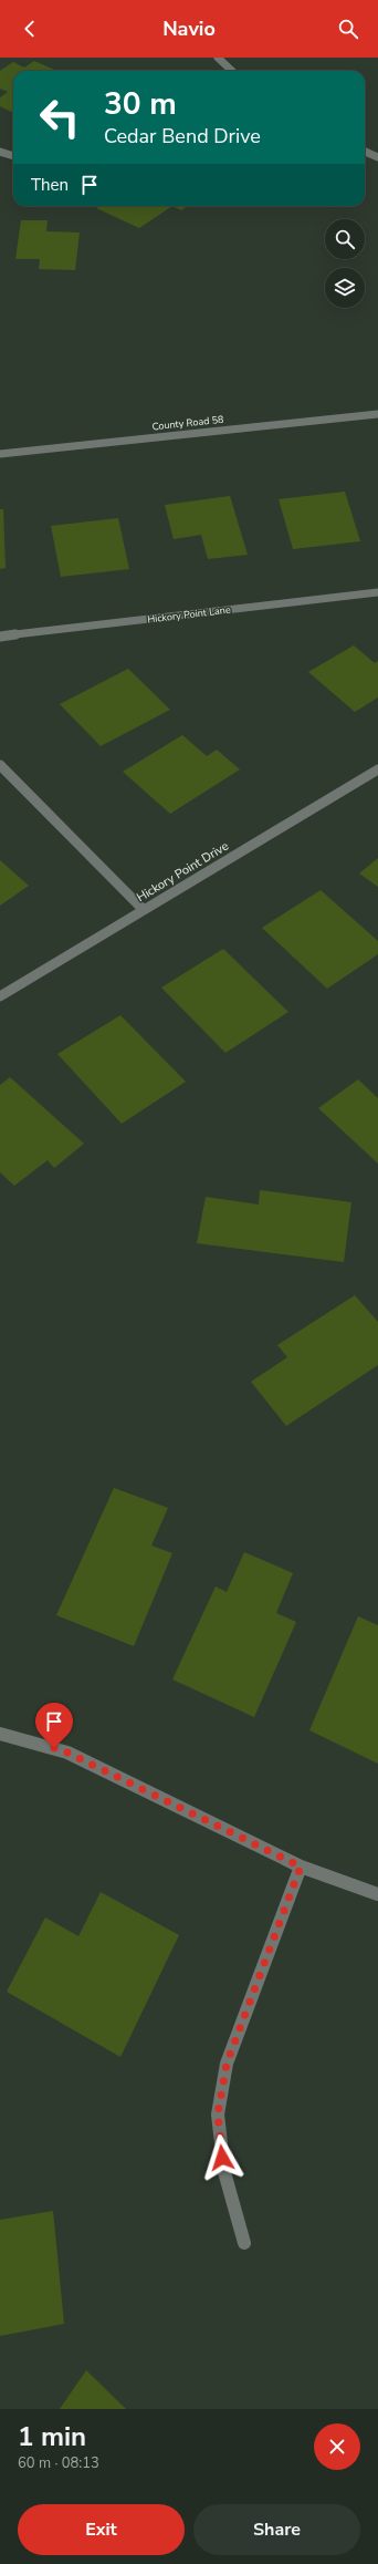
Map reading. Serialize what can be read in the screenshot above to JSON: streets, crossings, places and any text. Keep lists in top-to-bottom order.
{
  "streets": {
    "street": ["County Road 58", "Hickory Point Lane", "Hickory Point Drive"]
  },
  "page": {
    "header": "Navio",
    "turn": ["30 m", "Cedar Bend Drive"],
    "then": "Then",
    "heading": ["1 min", "60 m · 08:13"],
    "buttons": ["Exit", "Share"]
  }
}
